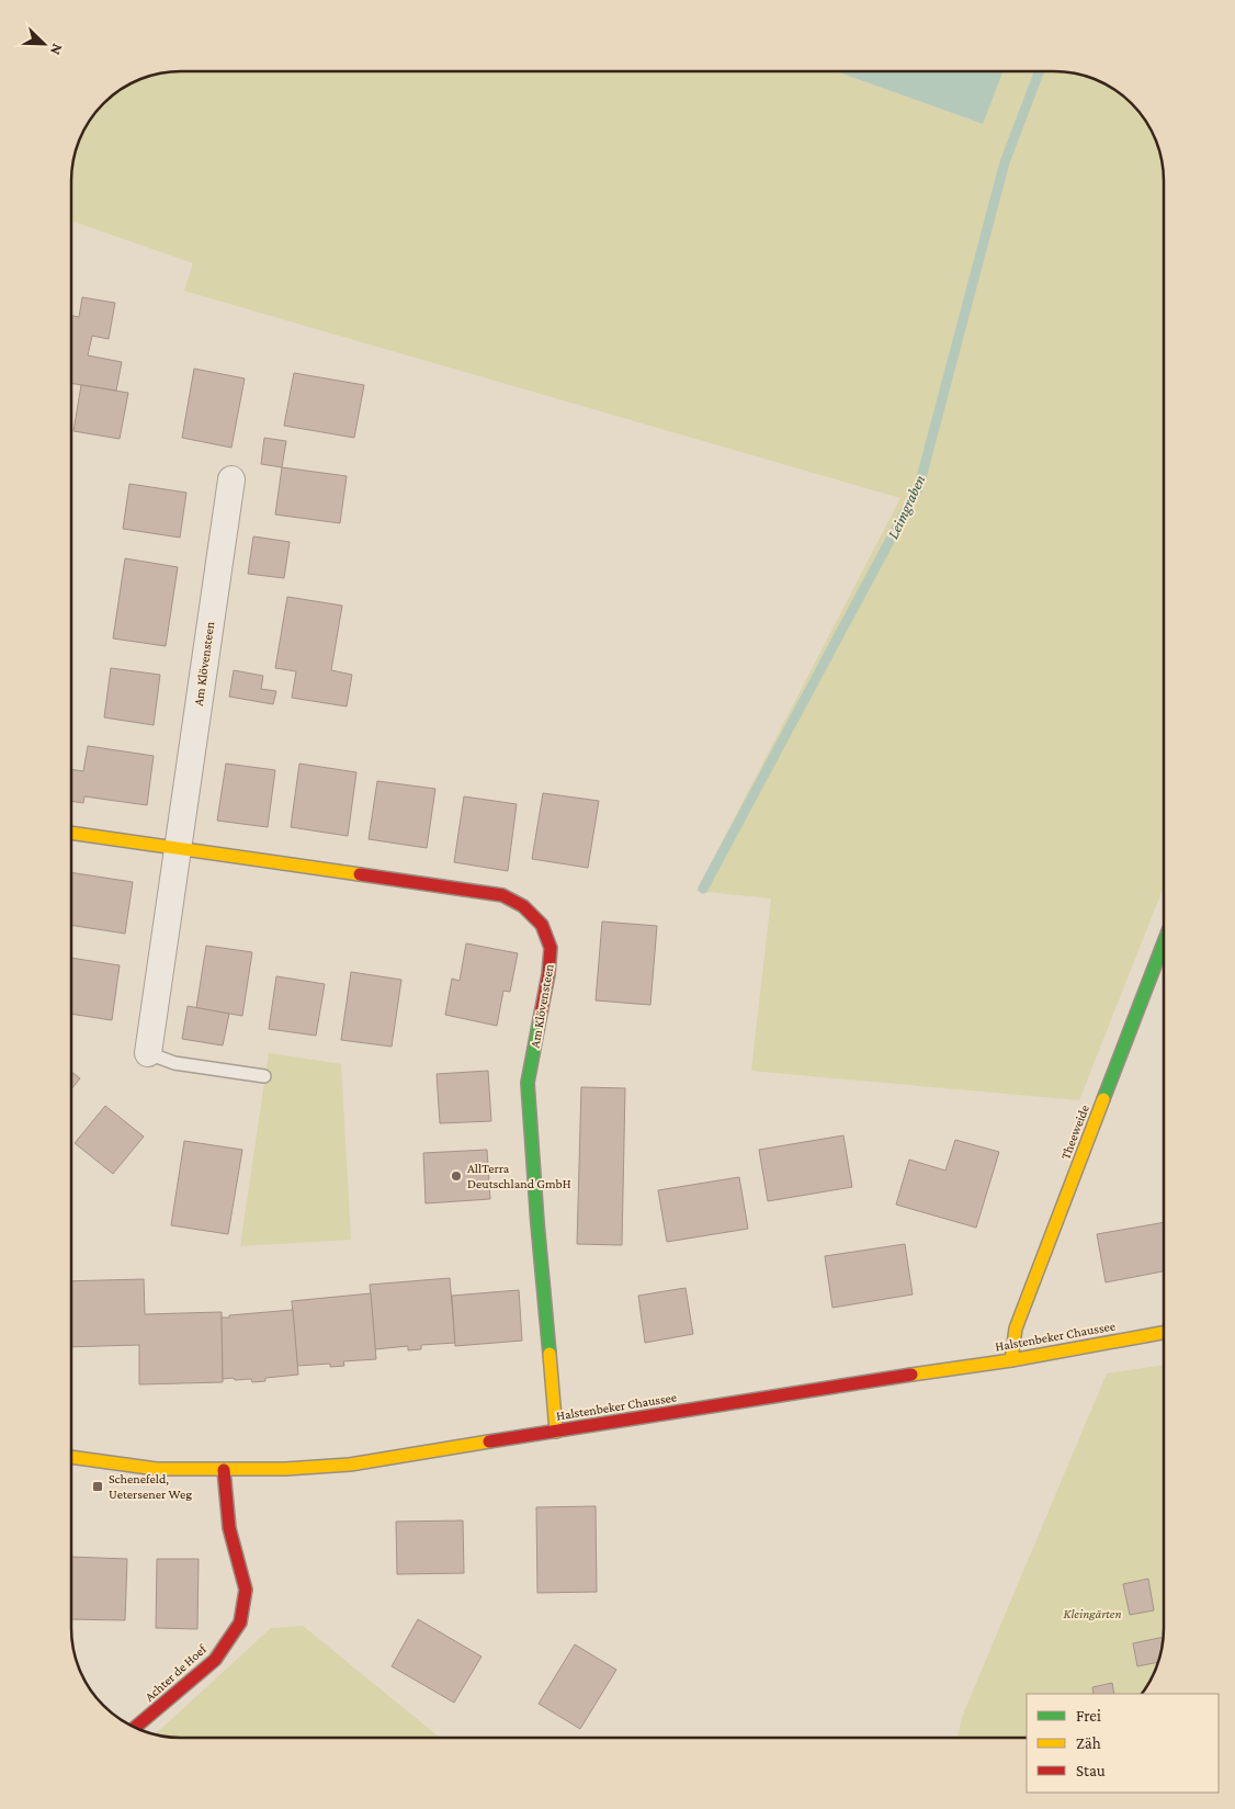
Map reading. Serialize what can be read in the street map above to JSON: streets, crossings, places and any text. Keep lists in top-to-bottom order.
{
  "streets": {
    "street": [
      "Am Klövensteen",
      "Theeweide",
      "Halstenbeker Chaussee",
      "Achter de Hoef"
    ]
  },
  "crossings": [
    ["Am Klövensteen", "Halstenbeker Chaussee"],
    ["Theeweide", "Halstenbeker Chaussee"],
    ["Halstenbeker Chaussee", "Achter de Hoef"]
  ],
  "water": ["Leimgraben"],
  "parks": ["Kleingärten"],
  "places": {
    "other": ["AllTerra Deutschland GmbH"],
    "transit": ["Schenefeld, Uetersener Weg"]
  },
  "legend": ["Frei", "Zäh", "Stau"],
  "north": "bottom right"
}
